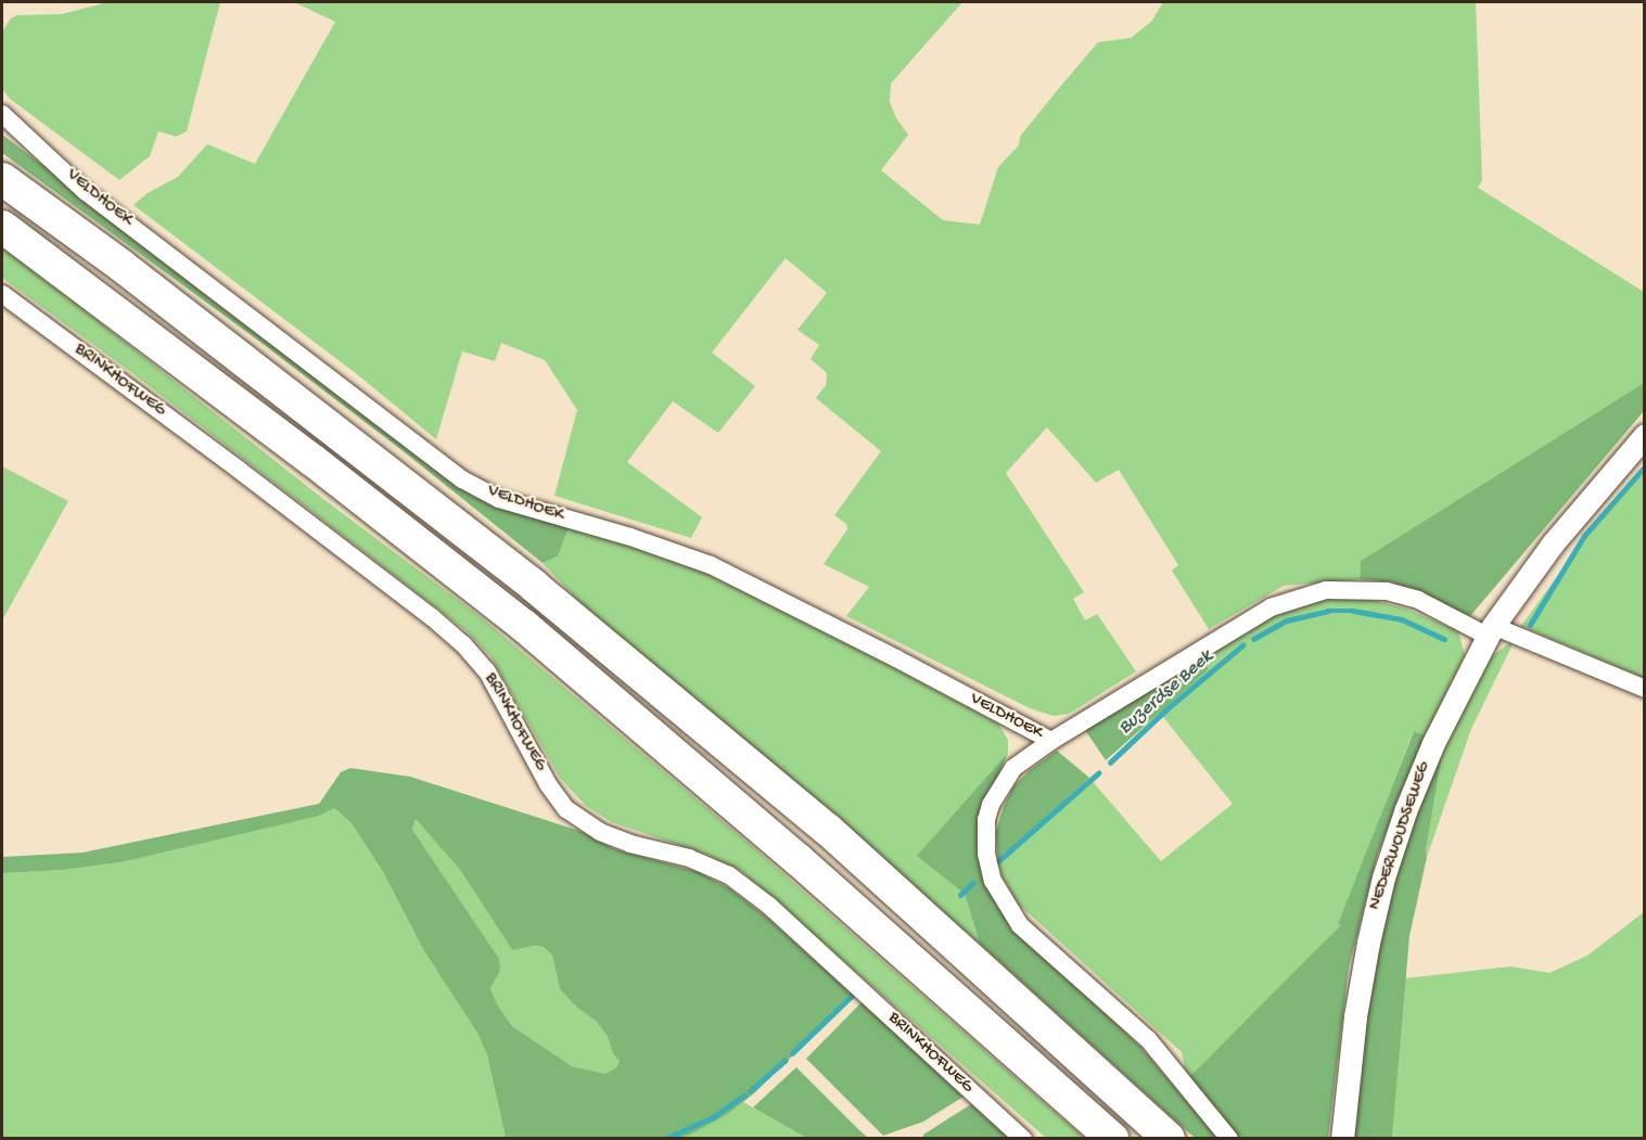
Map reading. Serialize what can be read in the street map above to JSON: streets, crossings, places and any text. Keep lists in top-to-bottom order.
{
  "streets": {
    "street": ["VELDHOEK", "BRINKHOFWEG", "NEDERWOUDSEWEG"]
  },
  "crossings": [
    ["VELDHOEK", "NEDERWOUDSEWEG"]
  ],
  "water": ["Buzerdse Beek"]
}
